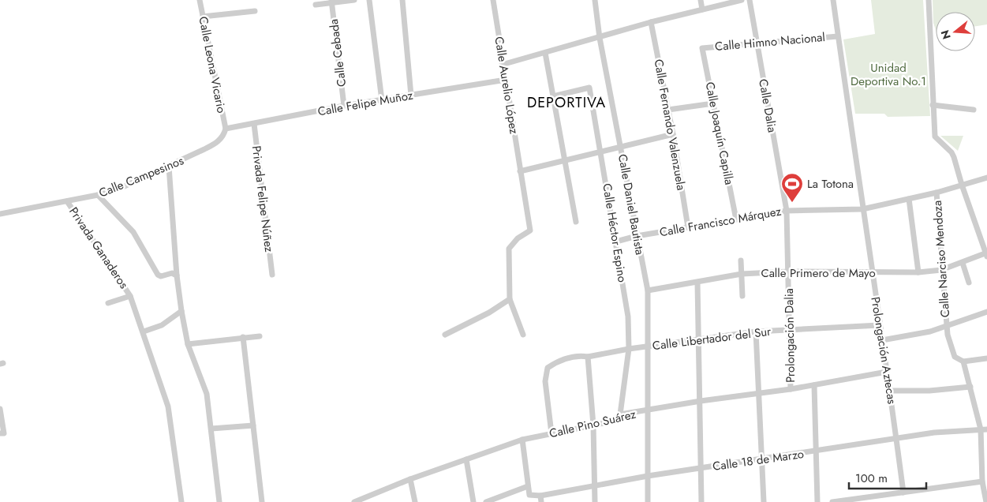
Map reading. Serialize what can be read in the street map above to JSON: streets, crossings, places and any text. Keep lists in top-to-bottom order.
{
  "streets": {
    "street": [
      "Calle Himno Nacional",
      "Calle Cebada",
      "Calle Leona Vicario",
      "Calle Aurelio López",
      "Calle Felipe Muñoz",
      "Calle Dalia",
      "Calle Fernando Valenzuela",
      "Calle Joaquín Capilla",
      "Calle Campesinos",
      "Privada Felipe Núñez",
      "Calle Daniel Bautista",
      "Calle Francisco Márquez",
      "Calle Héctor Espino",
      "Privada Ganaderos",
      "Calle Narciso Mendoza",
      "Calle Primero de Mayo",
      "Prolongación Dalia",
      "Calle Libertador del Sur",
      "Prolongación Aztecas",
      "Calle Pino Suárez",
      "Calle 18 de Marzo"
    ]
  },
  "crossings": [
    ["Calle Himno Nacional", "Calle Dalia"],
    ["Calle Himno Nacional", "Calle Joaquín Capilla"],
    ["Calle Himno Nacional", "Prolongación Aztecas"],
    ["Calle Cebada", "Calle Felipe Muñoz"],
    ["Calle Leona Vicario", "Calle Felipe Muñoz"],
    ["Calle Leona Vicario", "Calle Campesinos"],
    ["Calle Aurelio López", "Calle Felipe Muñoz"],
    ["Calle Felipe Muñoz", "Calle Campesinos"],
    ["Calle Felipe Muñoz", "Privada Felipe Núñez"],
    ["Calle Dalia", "Calle Francisco Márquez"],
    ["Calle Dalia", "Prolongación Dalia"],
    ["Calle Fernando Valenzuela", "Calle Francisco Márquez"],
    ["Calle Joaquín Capilla", "Calle Francisco Márquez"],
    ["Calle Campesinos", "Privada Ganaderos"],
    ["Calle Daniel Bautista", "Calle Francisco Márquez"],
    ["Calle Daniel Bautista", "Calle Primero de Mayo"],
    ["Calle Daniel Bautista", "Calle Libertador del Sur"],
    ["Calle Daniel Bautista", "Calle Pino Suárez"],
    ["Calle Daniel Bautista", "Calle 18 de Marzo"],
    ["Calle Francisco Márquez", "Calle Héctor Espino"],
    ["Calle Francisco Márquez", "Calle Narciso Mendoza"],
    ["Calle Francisco Márquez", "Prolongación Dalia"],
    ["Calle Francisco Márquez", "Prolongación Aztecas"],
    ["Calle Héctor Espino", "Calle Libertador del Sur"],
    ["Calle Héctor Espino", "Calle Pino Suárez"],
    ["Calle Narciso Mendoza", "Calle Primero de Mayo"],
    ["Calle Primero de Mayo", "Prolongación Dalia"],
    ["Calle Primero de Mayo", "Prolongación Aztecas"],
    ["Prolongación Dalia", "Calle Libertador del Sur"],
    ["Prolongación Dalia", "Calle Pino Suárez"],
    ["Calle Libertador del Sur", "Prolongación Aztecas"],
    ["Calle Libertador del Sur", "Calle Pino Suárez"],
    ["Prolongación Aztecas", "Calle Pino Suárez"],
    ["Prolongación Aztecas", "Calle 18 de Marzo"]
  ],
  "districts": ["DEPORTIVA"],
  "parks": ["Unidad Deportiva No.1"],
  "places": {
    "sports": ["La Totona"]
  },
  "scale_bar": "100 m",
  "north": "left"
}
